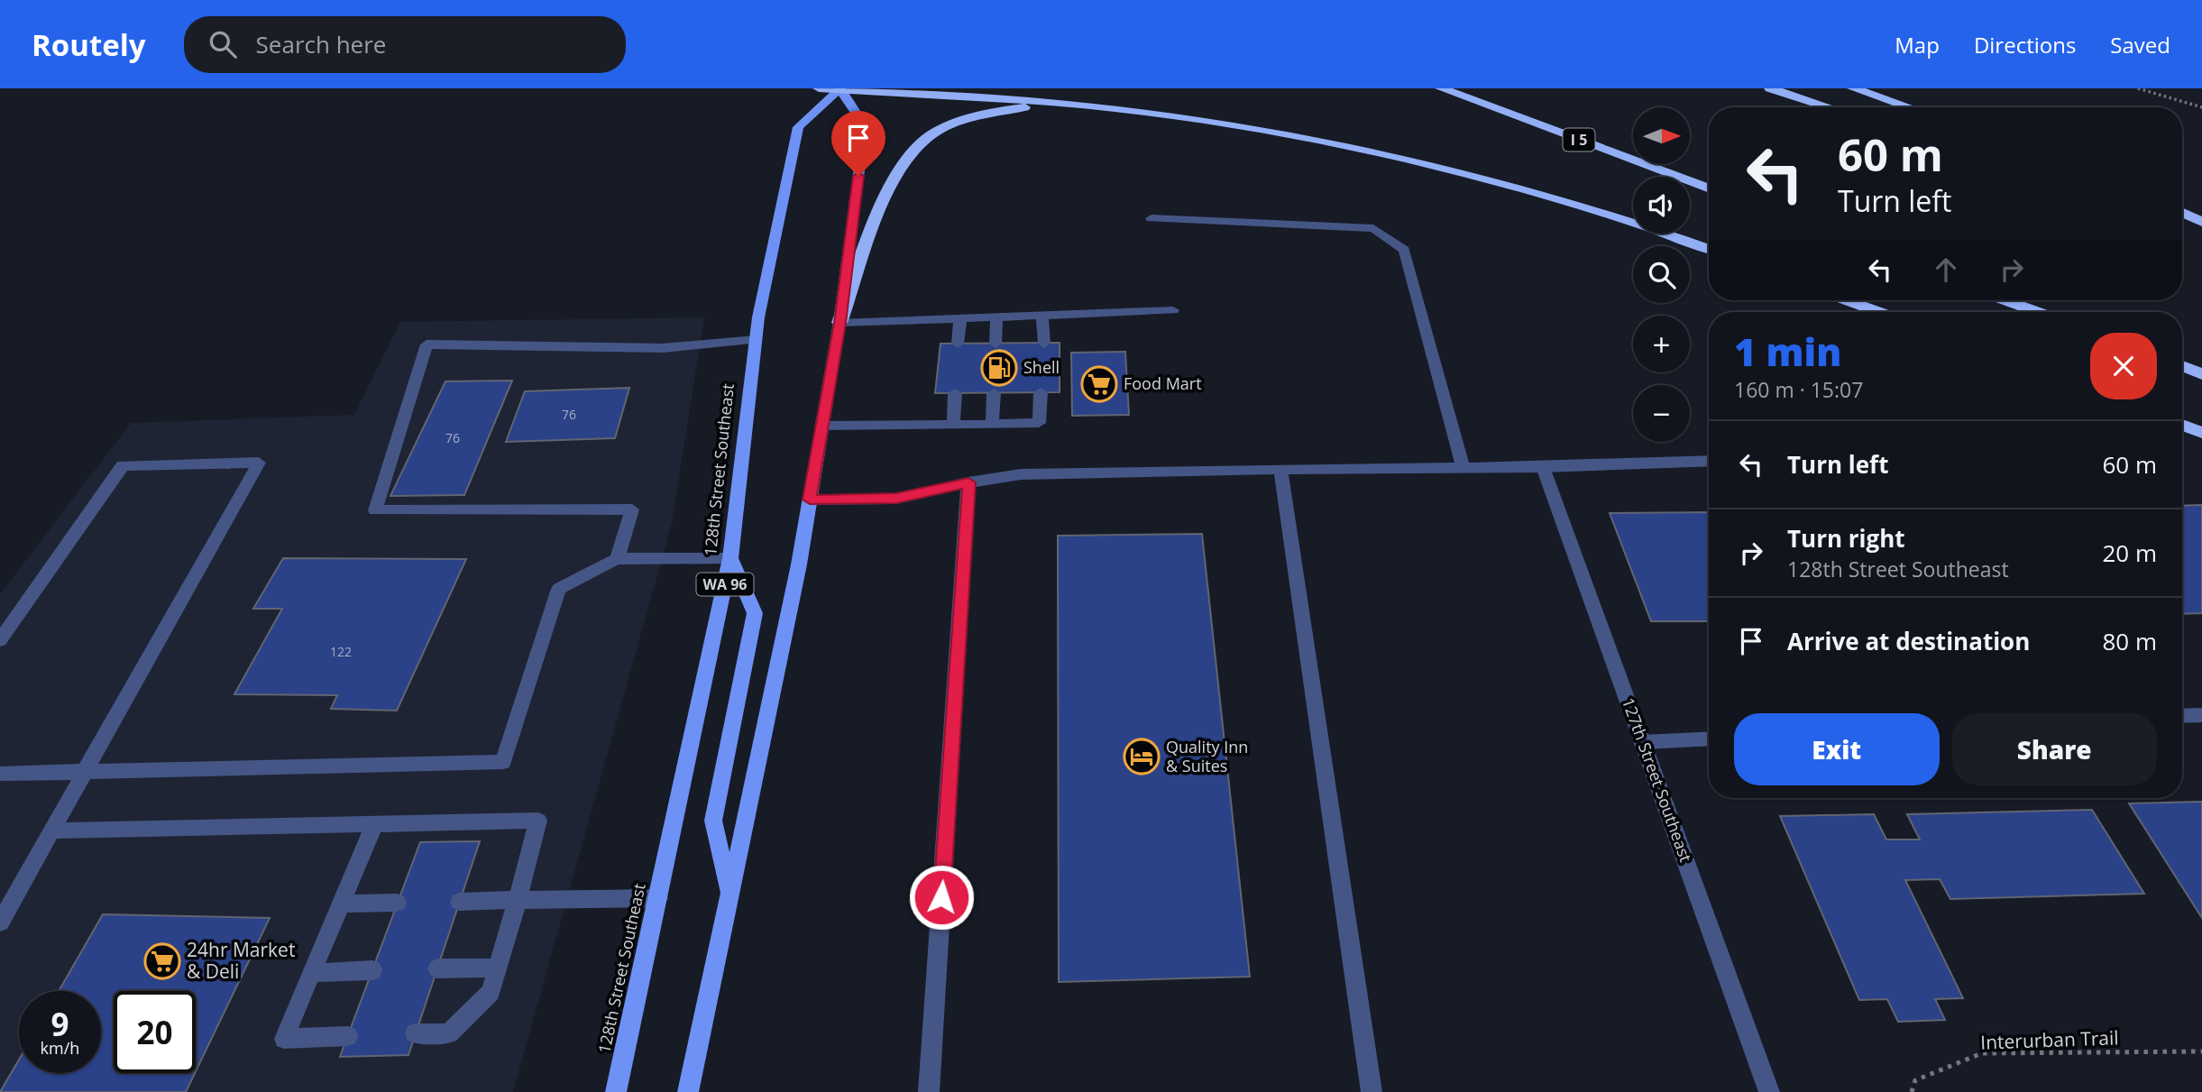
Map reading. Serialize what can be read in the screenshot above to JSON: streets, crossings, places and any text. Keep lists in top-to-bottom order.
{
  "streets": {
    "highway": ["I 5"],
    "main road": ["128th Street Southeast", "WA 96"],
    "street": ["127th Street Southeast"],
    "path": ["Interurban Trail"]
  },
  "places": {
    "fuel station": ["Shell"],
    "supermarket": ["Food Mart", "24hr Market & Deli"],
    "hotel": ["Quality Inn & Suites"]
  },
  "house_numbers": ["76", "76", "122"],
  "north": "right",
  "page": {
    "header": "Routely",
    "search": "Search here",
    "nav": ["Map", "Directions", "Saved"],
    "map_buttons": ["+", "−"],
    "turn": ["60 m", "Turn left"],
    "heading": ["1 min", "160 m · 15:07"],
    "list": [
      {
        "name": "Turn left",
        "value": "60 m"
      },
      {
        "name": "Turn right",
        "note": "128th Street Southeast",
        "value": "20 m"
      },
      {
        "name": "Arrive at destination",
        "value": "80 m"
      }
    ],
    "buttons": ["Exit", "Share"],
    "speed": "9 km/h",
    "limit": "20"
  }
}
